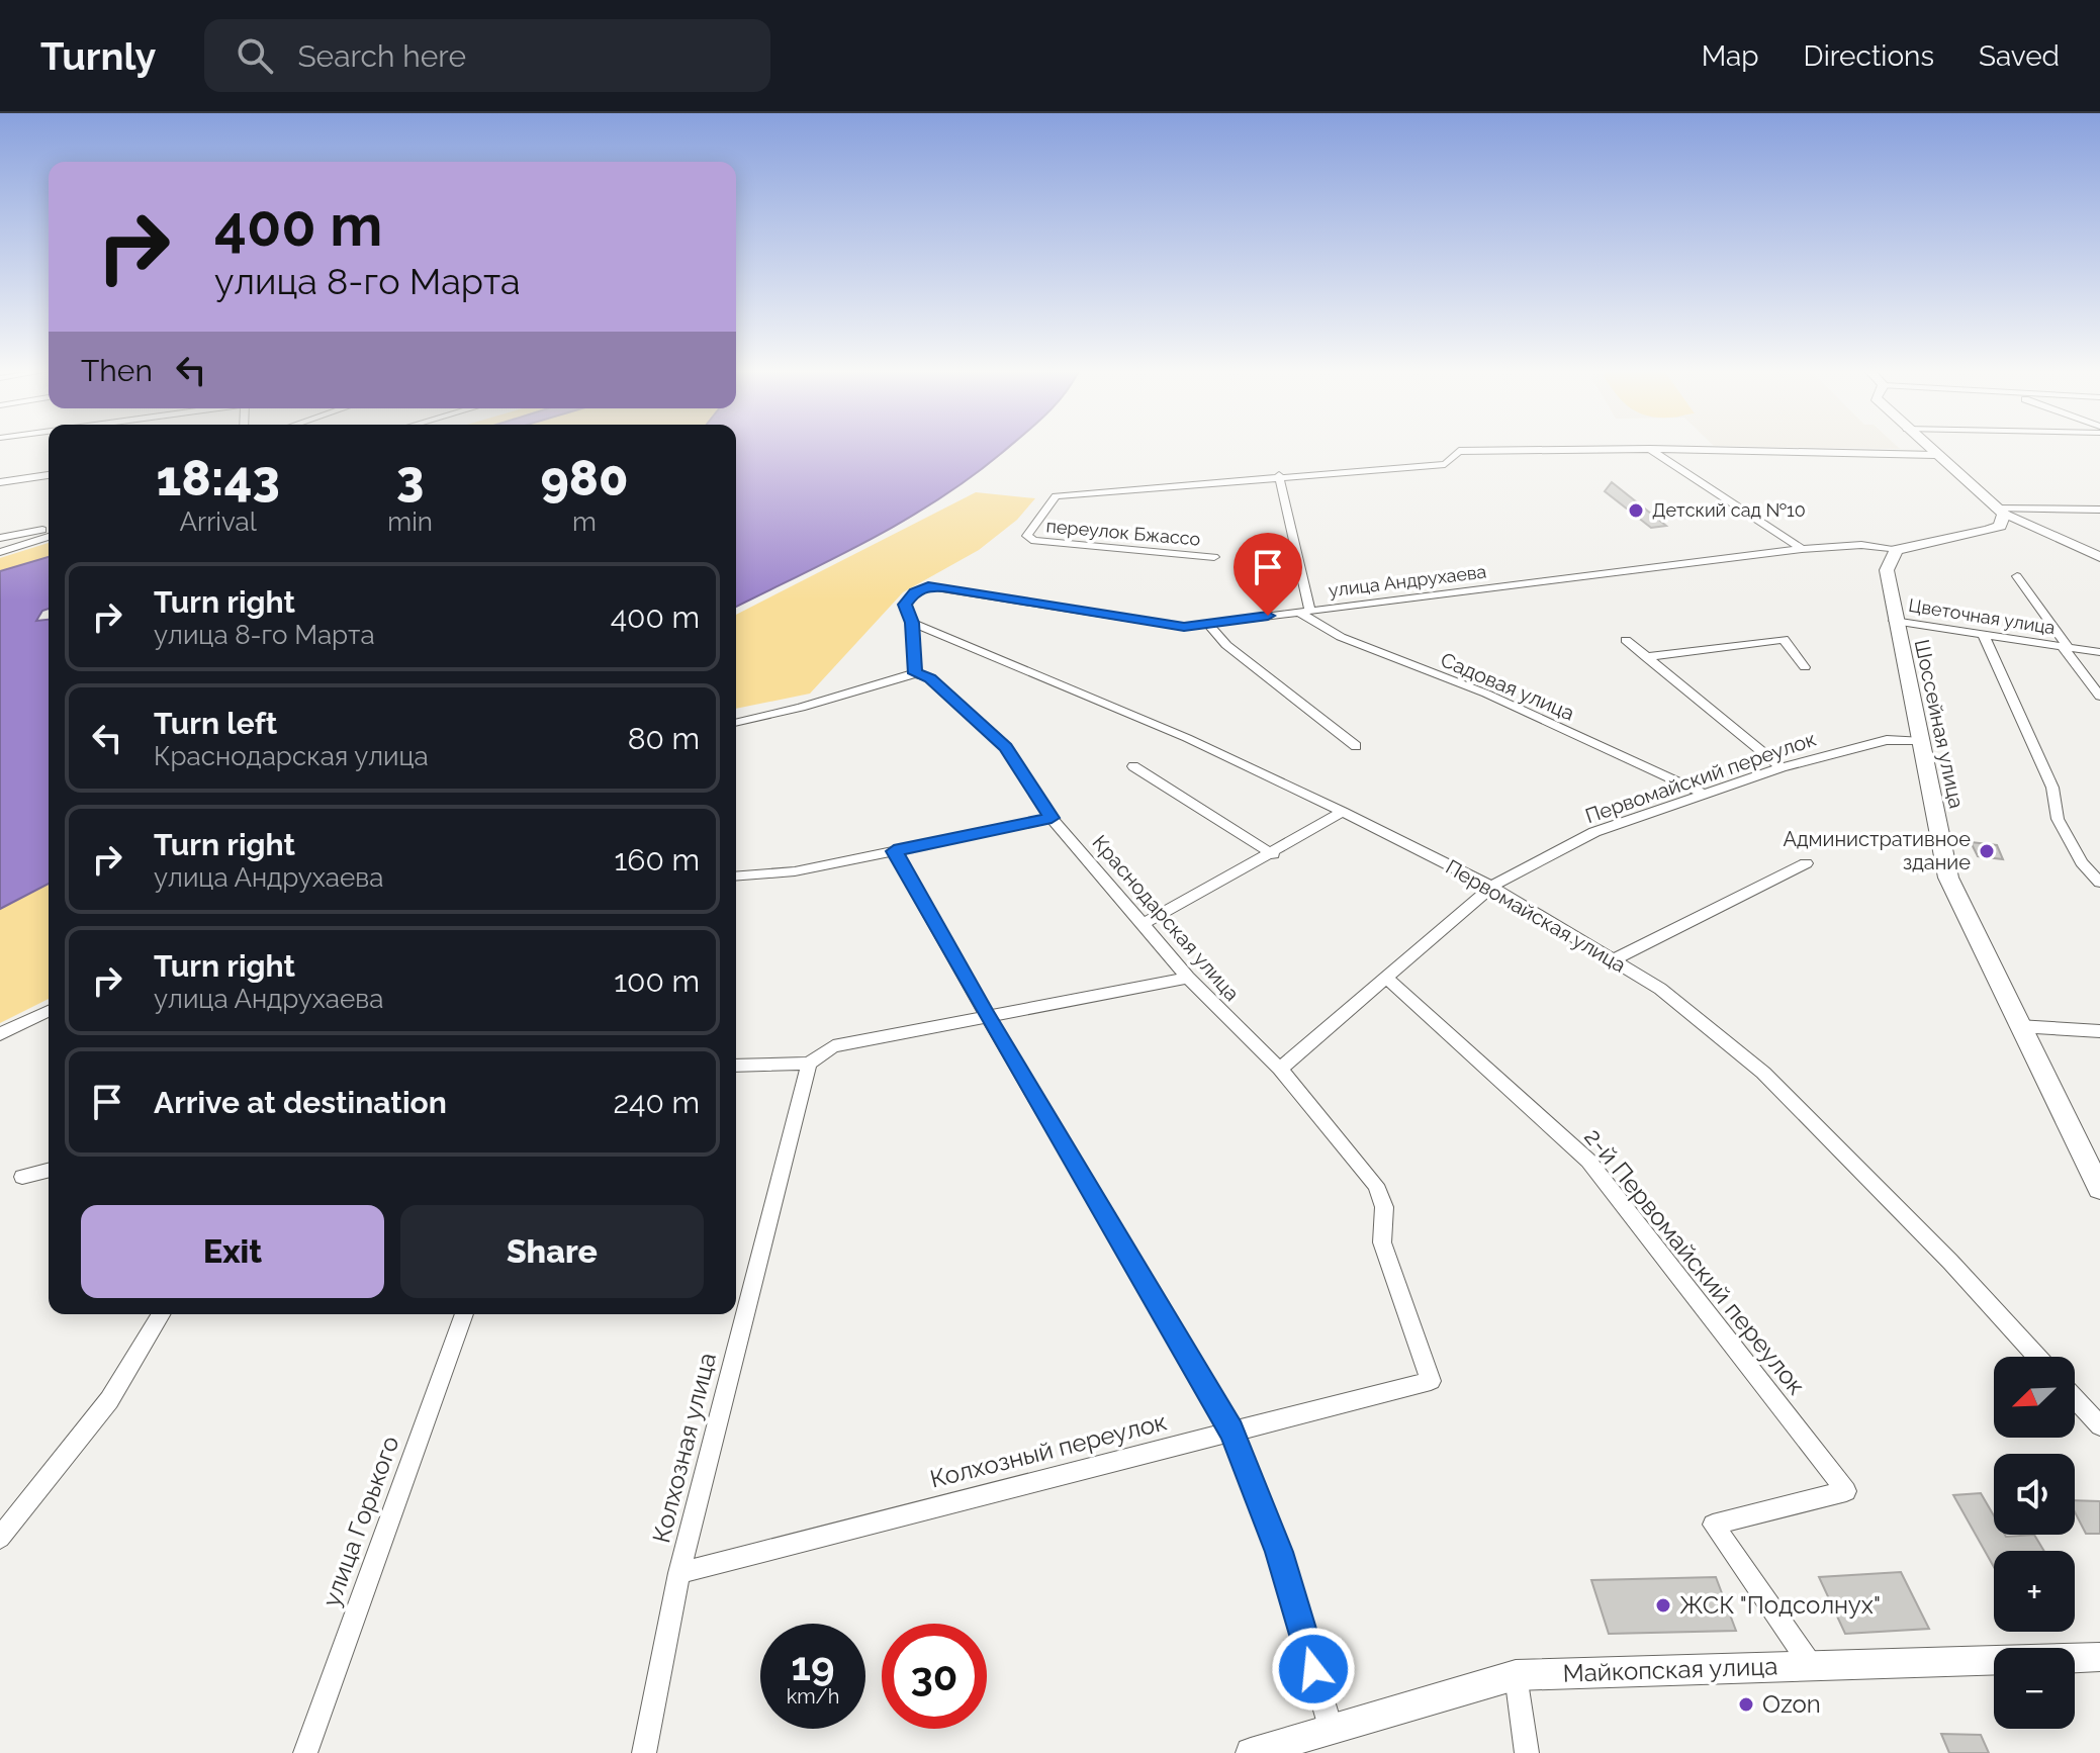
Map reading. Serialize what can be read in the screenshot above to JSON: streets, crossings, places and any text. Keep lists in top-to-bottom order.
{
  "streets": {
    "main road": ["Шоссейная улица"],
    "street": [
      "переулок Бжассо",
      "улица Андрухаева",
      "Цветочная улица",
      "Садовая улица",
      "Первомайский переулок",
      "Первомайская улица",
      "Краснодарская улица",
      "2-й Первомайский переулок",
      "Колхозная улица",
      "Колхозный переулок",
      "улица Горького",
      "Майкопская улица"
    ]
  },
  "crossings": [
    ["улица Андрухаева", "Садовая улица"],
    ["улица Андрухаева", "Шоссейная улица"],
    ["улица Андрухаева", "Первомайская улица"],
    ["улица Андрухаева", "Краснодарская улица"],
    ["Цветочная улица", "Шоссейная улица"],
    ["Садовая улица", "Первомайский переулок"],
    ["Шоссейная улица", "Первомайский переулок"],
    ["Первомайский переулок", "Первомайская улица"],
    ["Первомайский переулок", "Краснодарская улица"],
    ["Первомайский переулок", "2-й Первомайский переулок"],
    ["Краснодарская улица", "Колхозный переулок"],
    ["2-й Первомайский переулок", "Майкопская улица"],
    ["Колхозная улица", "Колхозный переулок"]
  ],
  "places": [
    "Детский сад №10",
    "Административное здание",
    "ЖСК \"Подсолнух\"",
    "Ozon"
  ],
  "north": "bottom left",
  "page": {
    "header": "Turnly",
    "search": "Search here",
    "nav": ["Map", "Directions", "Saved"],
    "turn": ["400 m", "улица 8-го Марта"],
    "then": "Then",
    "eta": [
      "18:43",
      "Arrival",
      "3",
      "min",
      "980",
      "m"
    ],
    "list": [
      {
        "name": "Turn right",
        "note": "улица 8-го Марта",
        "value": "400 m"
      },
      {
        "name": "Turn left",
        "note": "Краснодарская улица",
        "value": "80 m"
      },
      {
        "name": "Turn right",
        "note": "улица Андрухаева",
        "value": "160 m"
      },
      {
        "name": "Turn right",
        "note": "улица Андрухаева",
        "value": "100 m"
      },
      {
        "name": "Arrive at destination",
        "value": "240 m"
      }
    ],
    "buttons": ["Exit", "Share"],
    "map_buttons": ["+", "−"],
    "speed": "19 km/h",
    "limit": "30"
  }
}
